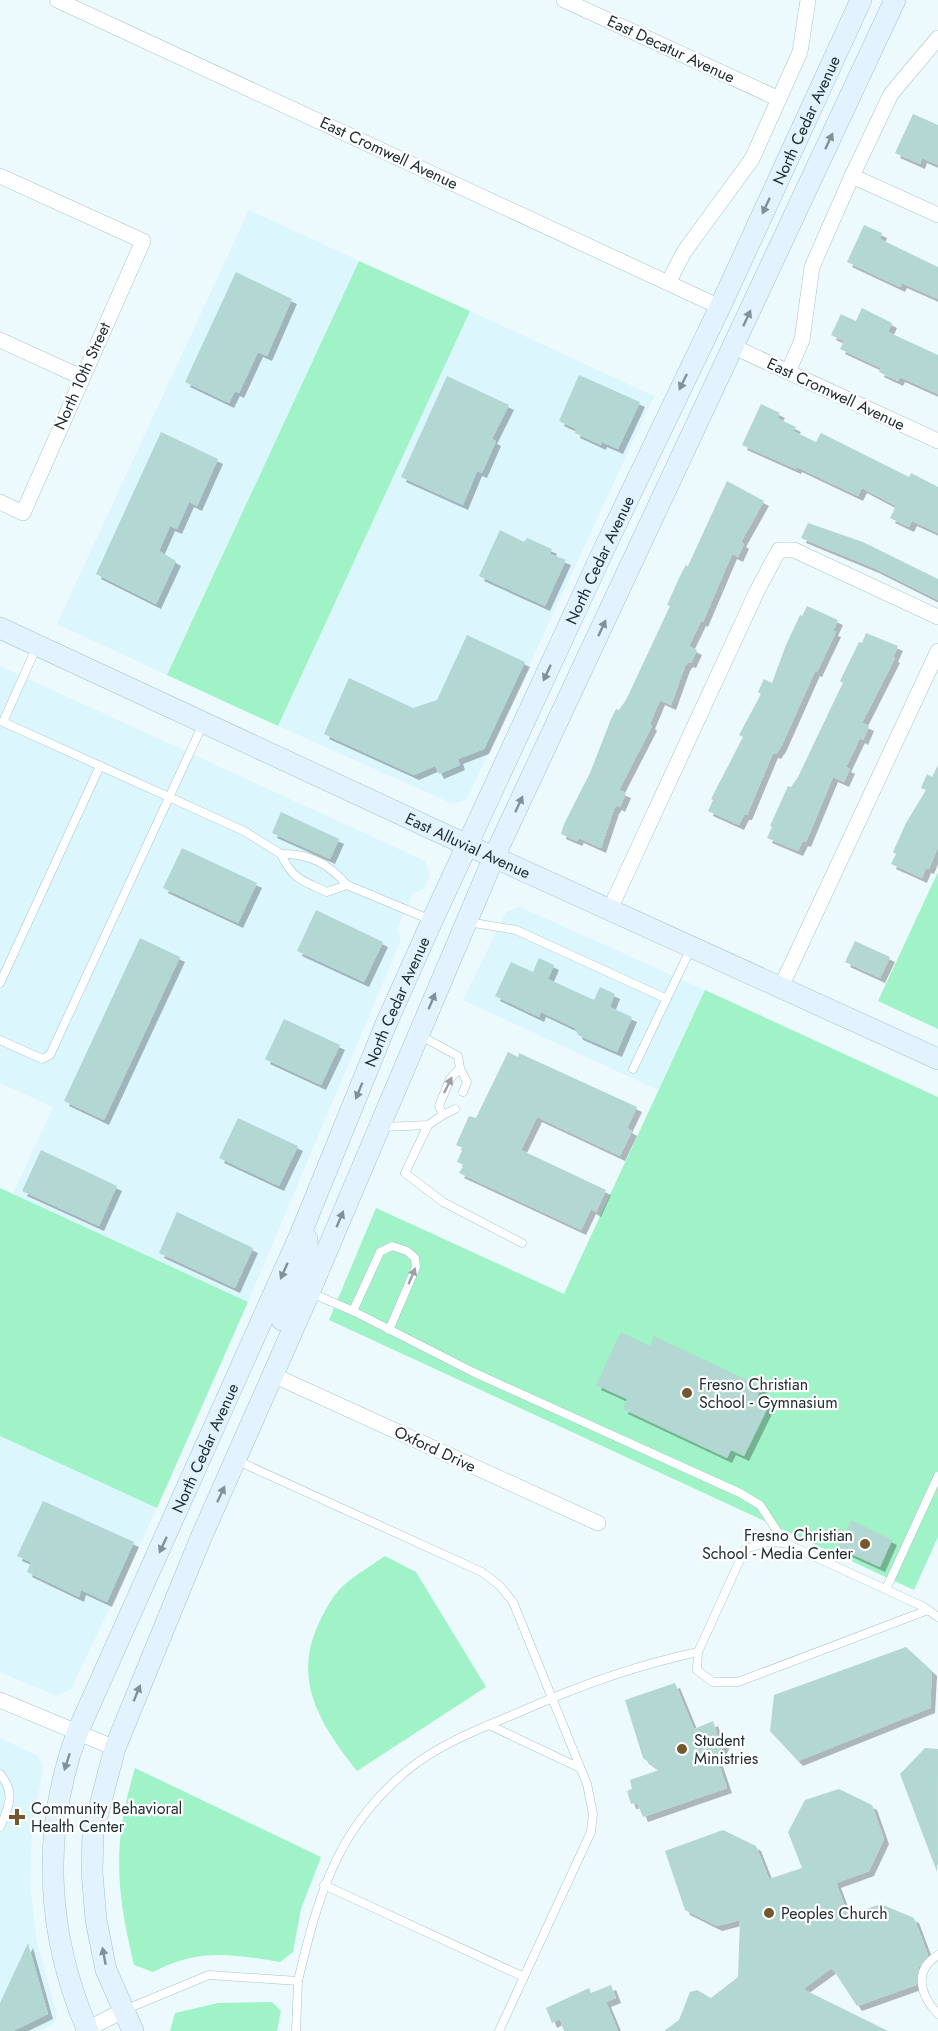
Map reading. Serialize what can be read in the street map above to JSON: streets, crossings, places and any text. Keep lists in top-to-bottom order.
{
  "streets": {
    "main road": ["North Cedar Avenue", "East Alluvial Avenue"],
    "street": [
      "East Decatur Avenue",
      "East Cromwell Avenue",
      "North 10th Street",
      "Oxford Drive"
    ]
  },
  "crossings": [
    ["North Cedar Avenue", "East Cromwell Avenue"],
    ["North Cedar Avenue", "East Alluvial Avenue"],
    ["North Cedar Avenue", "Oxford Drive"]
  ],
  "places": {
    "other": [
      "Fresno Christian School - Gymnasium",
      "Fresno Christian School - Media Center",
      "Student Ministries",
      "Peoples Church"
    ],
    "health": ["Community Behavioral Health Center"]
  }
}
